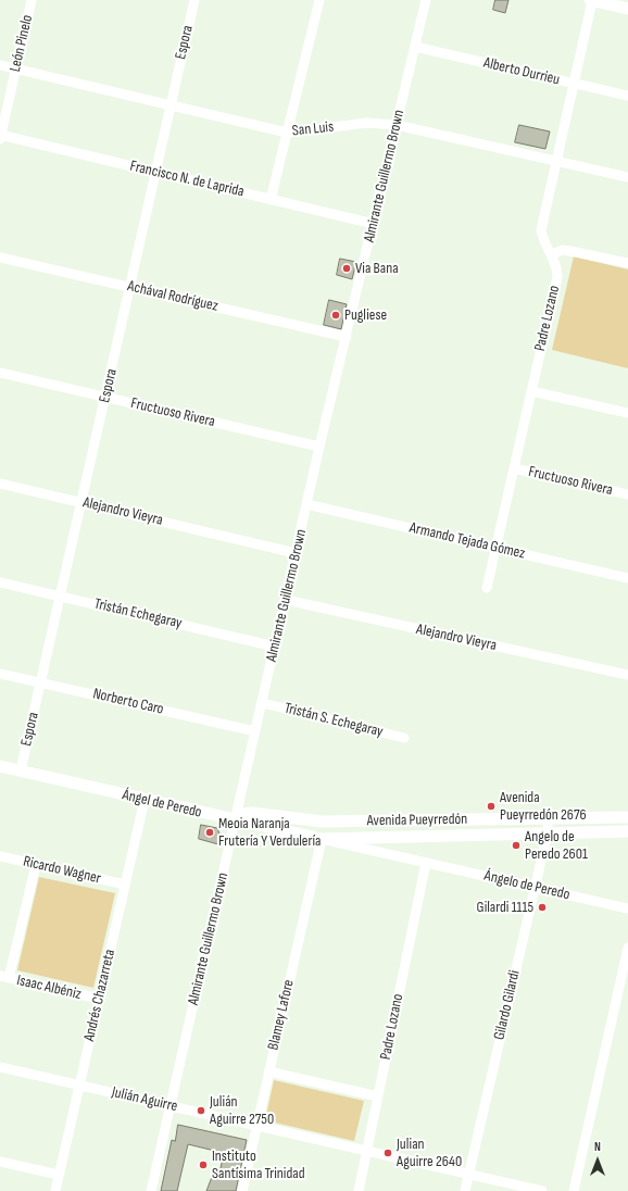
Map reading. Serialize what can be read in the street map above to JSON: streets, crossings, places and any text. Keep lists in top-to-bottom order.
{
  "streets": {
    "main road": ["Ángel de Peredo", "Avenida Pueyrredón"],
    "street": [
      "Espora",
      "León Pinelo",
      "Alberto Durrieu",
      "San Luis",
      "Almirante Guillermo Brown",
      "Francisco N. de Laprida",
      "Achával Rodríguez",
      "Padre Lozano",
      "Fructuoso Rivera",
      "Alejandro Vieyra",
      "Armando Tejada Gómez",
      "Tristán Echegaray",
      "Norberto Caro",
      "Tristán S. Echegaray",
      "Ricardo Wagner",
      "Ángelo de Peredo",
      "Isaac Albéniz",
      "Andrés Chazarreta",
      "Gilardo Gilardi",
      "Blamey Lafore",
      "Julián Aguirre"
    ]
  },
  "crossings": [
    ["Espora", "San Luis"],
    ["Espora", "Francisco N. de Laprida"],
    ["Espora", "Achával Rodríguez"],
    ["Espora", "Fructuoso Rivera"],
    ["Espora", "Alejandro Vieyra"],
    ["Espora", "Tristán Echegaray"],
    ["Espora", "Norberto Caro"],
    ["Espora", "Ángel de Peredo"],
    ["León Pinelo", "San Luis"],
    ["León Pinelo", "Francisco N. de Laprida"],
    ["Alberto Durrieu", "Almirante Guillermo Brown"],
    ["Alberto Durrieu", "Padre Lozano"],
    ["San Luis", "Almirante Guillermo Brown"],
    ["San Luis", "Padre Lozano"],
    ["Almirante Guillermo Brown", "Francisco N. de Laprida"],
    ["Almirante Guillermo Brown", "Achával Rodríguez"],
    ["Almirante Guillermo Brown", "Fructuoso Rivera"],
    ["Almirante Guillermo Brown", "Alejandro Vieyra"],
    ["Almirante Guillermo Brown", "Armando Tejada Gómez"],
    ["Almirante Guillermo Brown", "Tristán Echegaray"],
    ["Almirante Guillermo Brown", "Norberto Caro"],
    ["Almirante Guillermo Brown", "Tristán S. Echegaray"],
    ["Almirante Guillermo Brown", "Ángel de Peredo"],
    ["Almirante Guillermo Brown", "Avenida Pueyrredón"],
    ["Almirante Guillermo Brown", "Julián Aguirre"],
    ["Padre Lozano", "Fructuoso Rivera"],
    ["Padre Lozano", "Armando Tejada Gómez"],
    ["Padre Lozano", "Ángel de Peredo"],
    ["Padre Lozano", "Ángelo de Peredo"],
    ["Padre Lozano", "Julián Aguirre"],
    ["Ángel de Peredo", "Avenida Pueyrredón"],
    ["Ángel de Peredo", "Ángelo de Peredo"],
    ["Ángel de Peredo", "Andrés Chazarreta"],
    ["Ángel de Peredo", "Blamey Lafore"],
    ["Avenida Pueyrredón", "Gilardo Gilardi"],
    ["Avenida Pueyrredón", "Blamey Lafore"],
    ["Ricardo Wagner", "Andrés Chazarreta"],
    ["Ángelo de Peredo", "Gilardo Gilardi"],
    ["Isaac Albéniz", "Andrés Chazarreta"],
    ["Andrés Chazarreta", "Julián Aguirre"],
    ["Gilardo Gilardi", "Julián Aguirre"],
    ["Blamey Lafore", "Julián Aguirre"]
  ],
  "places": [
    "Via Bana",
    "Pugliese",
    "Avenida Pueyrredón 2676",
    "Meoia Naranja Frutería Y Verdulería",
    "Angelo de Peredo 2601",
    "Gilardi 1115",
    "Julián Aguirre 2750",
    "Julian Aguirre 2640",
    "Instituto Santísima Trinidad"
  ],
  "north": "top"
}
